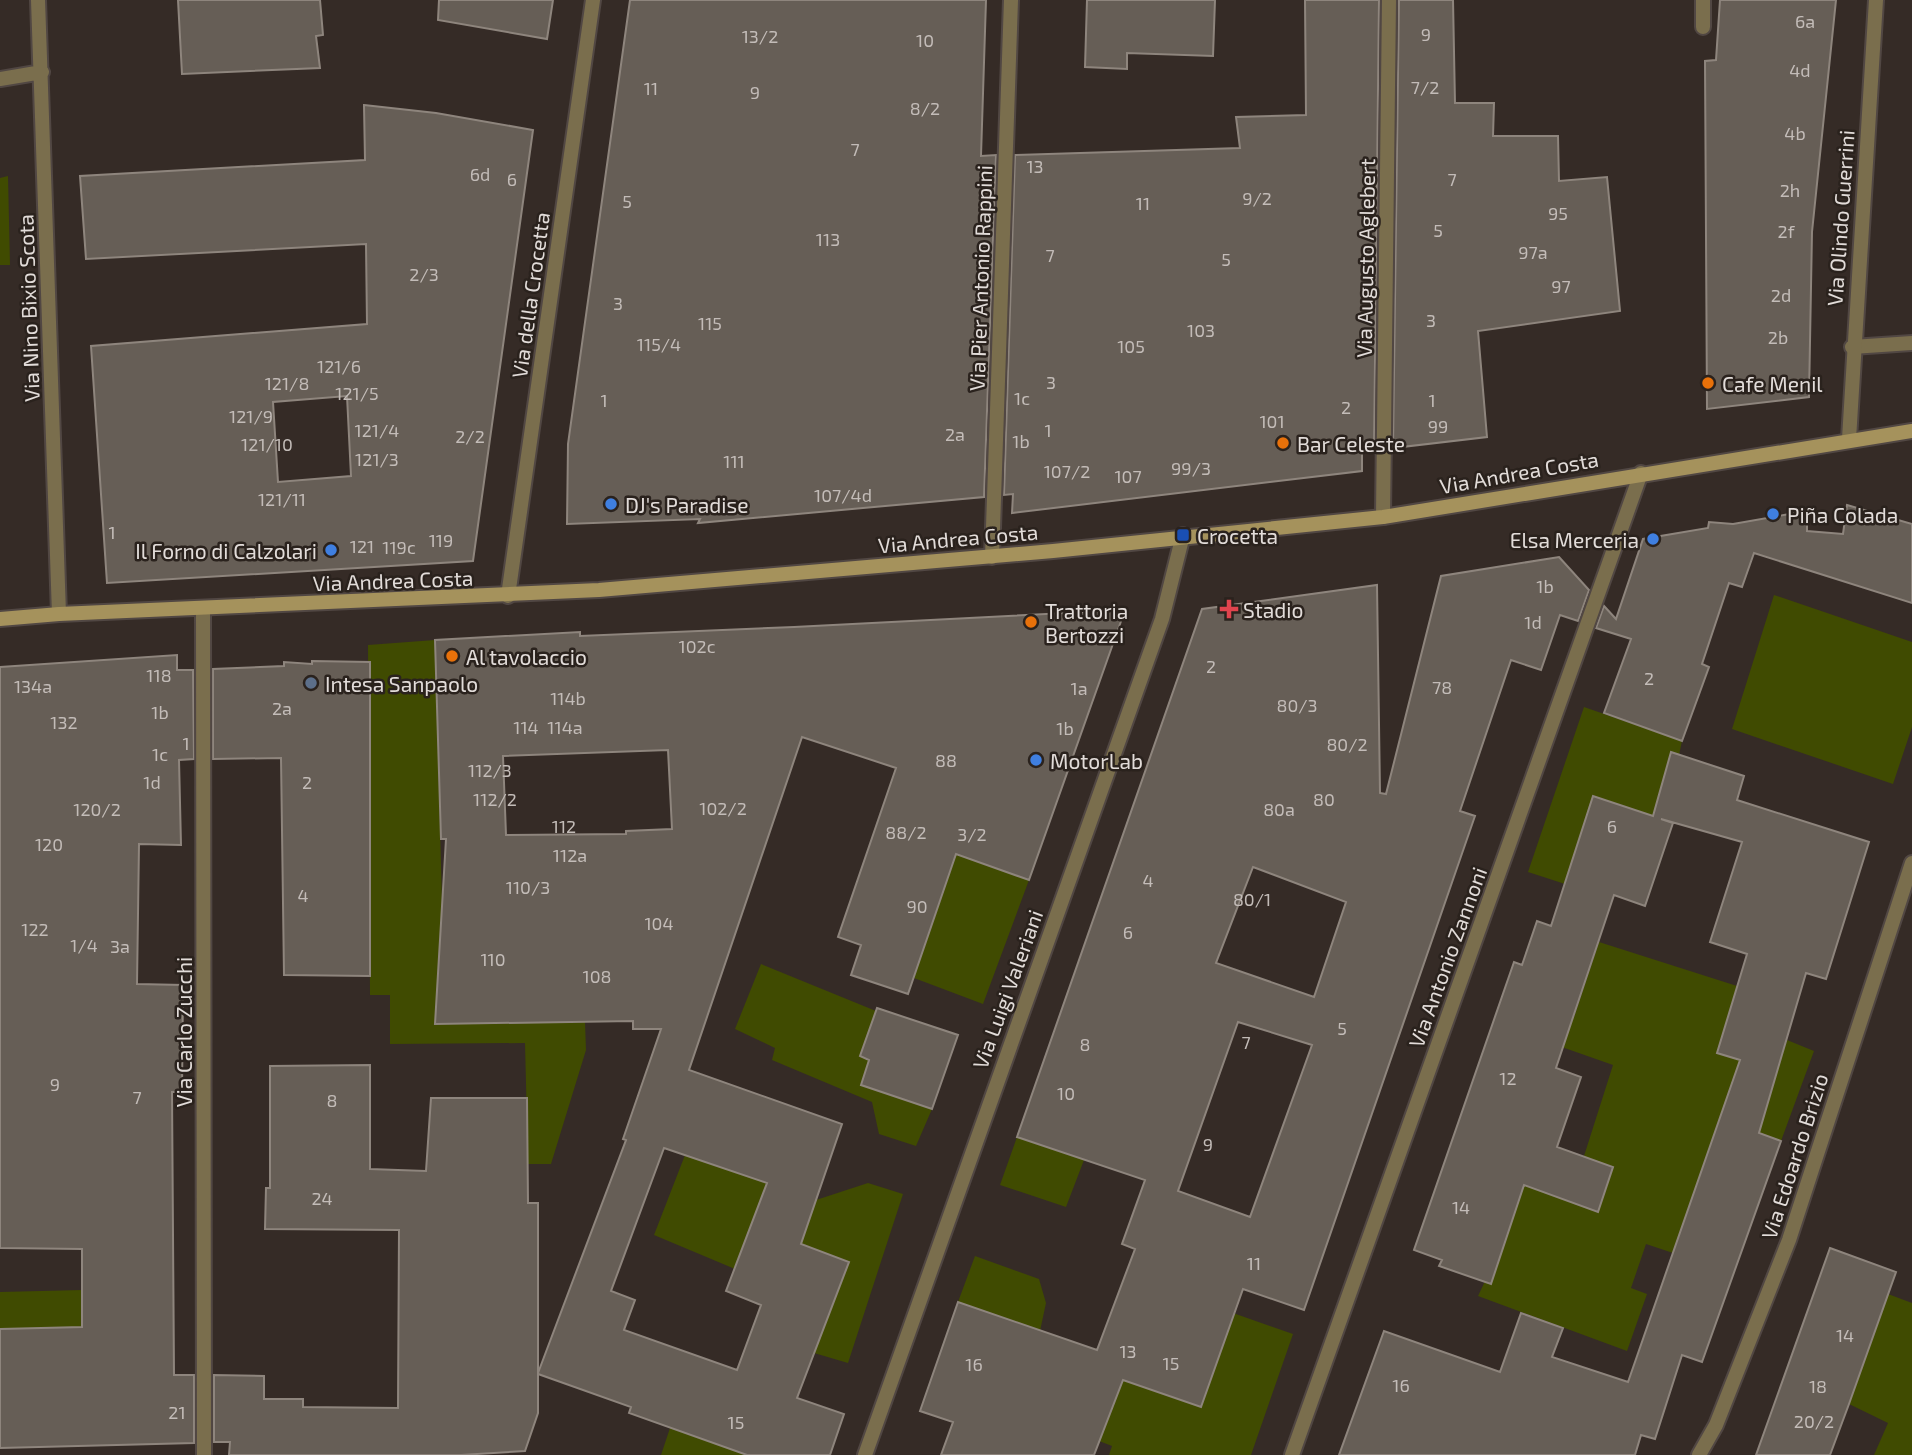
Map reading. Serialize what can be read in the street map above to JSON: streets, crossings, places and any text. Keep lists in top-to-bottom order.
{
  "streets": {
    "main road": ["Via Andrea Costa"],
    "street": [
      "Via Olindo Guerrini",
      "Via Augusto Aglebert",
      "Via Pier Antonio Rappini",
      "Via della Crocetta",
      "Via Nino Bixio Scota",
      "Via Antonio Zannoni",
      "Via Luigi Valeriani",
      "Via Carlo Zucchi",
      "Via Edoardo Brizio"
    ]
  },
  "crossings": [
    ["Via Olindo Guerrini", "Via Andrea Costa"],
    ["Via Augusto Aglebert", "Via Andrea Costa"],
    ["Via Pier Antonio Rappini", "Via Andrea Costa"],
    ["Via della Crocetta", "Via Andrea Costa"],
    ["Via Nino Bixio Scota", "Via Andrea Costa"],
    ["Via Andrea Costa", "Via Antonio Zannoni"],
    ["Via Andrea Costa", "Via Luigi Valeriani"],
    ["Via Andrea Costa", "Via Carlo Zucchi"]
  ],
  "places": {
    "other": [
      "Cafe Menil",
      "Bar Celeste",
      "DJ's Paradise",
      "Piña Colada",
      "Elsa Merceria",
      "Il Forno di Calzolari",
      "Trattoria Bertozzi",
      "Al tavolaccio",
      "Intesa Sanpaolo",
      "MotorLab"
    ],
    "transit": ["Crocetta"],
    "health": ["Stadio"]
  },
  "house_numbers": [
    "6a",
    "9",
    "13/2",
    "10",
    "4d",
    "7/2",
    "11",
    "9",
    "8/2",
    "4b",
    "7",
    "13",
    "6d",
    "6",
    "7",
    "2h",
    "9/2",
    "5",
    "11",
    "95",
    "5",
    "2f",
    "113",
    "97a",
    "7",
    "5",
    "2/3",
    "97",
    "2d",
    "3",
    "3",
    "115",
    "103",
    "2b",
    "115/4",
    "105",
    "121/6",
    "3",
    "121/8",
    "121/5",
    "1c",
    "1",
    "1",
    "2",
    "121/9",
    "101",
    "99",
    "121/4",
    "1",
    "2a",
    "2/2",
    "1b",
    "121/10",
    "121/3",
    "111",
    "99/3",
    "107/2",
    "107",
    "107/4d",
    "121/11",
    "1",
    "119",
    "121",
    "119c",
    "1b",
    "1d",
    "102c",
    "2",
    "118",
    "2",
    "134a",
    "78",
    "1a",
    "114b",
    "80/3",
    "2a",
    "1b",
    "132",
    "114",
    "114a",
    "1b",
    "1",
    "80/2",
    "1c",
    "88",
    "112/3",
    "1d",
    "2",
    "112/2",
    "80",
    "102/2",
    "120/2",
    "80a",
    "112",
    "6",
    "88/2",
    "3/2",
    "120",
    "112a",
    "4",
    "110/3",
    "4",
    "80/1",
    "90",
    "104",
    "122",
    "6",
    "1/4",
    "3a",
    "110",
    "108",
    "5",
    "7",
    "8",
    "12",
    "9",
    "10",
    "7",
    "8",
    "9",
    "24",
    "14",
    "11",
    "14",
    "13",
    "15",
    "16",
    "16",
    "18",
    "21",
    "20/2",
    "15"
  ]
}
